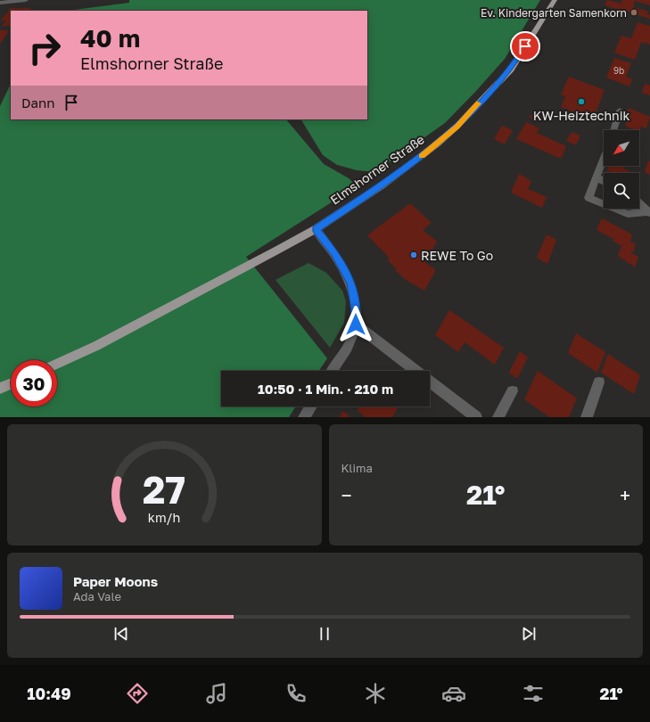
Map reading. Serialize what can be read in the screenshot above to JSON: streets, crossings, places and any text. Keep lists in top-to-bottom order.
{
  "streets": {
    "main road": ["Elmshorner Straße"]
  },
  "places": ["Ev. Kindergarten Samenkorn", "KW-Heiztechnik", "REWE To Go"],
  "house_numbers": ["9b"],
  "north": "bottom left",
  "page": {
    "turn": ["40 m", "Elmshorner Straße"],
    "then": "Dann",
    "limit": "30",
    "trip": "10:50 · 1 Min. · 210 m",
    "tile": "Klima",
    "heat": ["−", "21°", "+"],
    "song": ["Paper Moons", "Ada Vale"],
    "tabs": ["10:49", "21°"],
    "gauge": ["27", "km/h"]
  }
}
